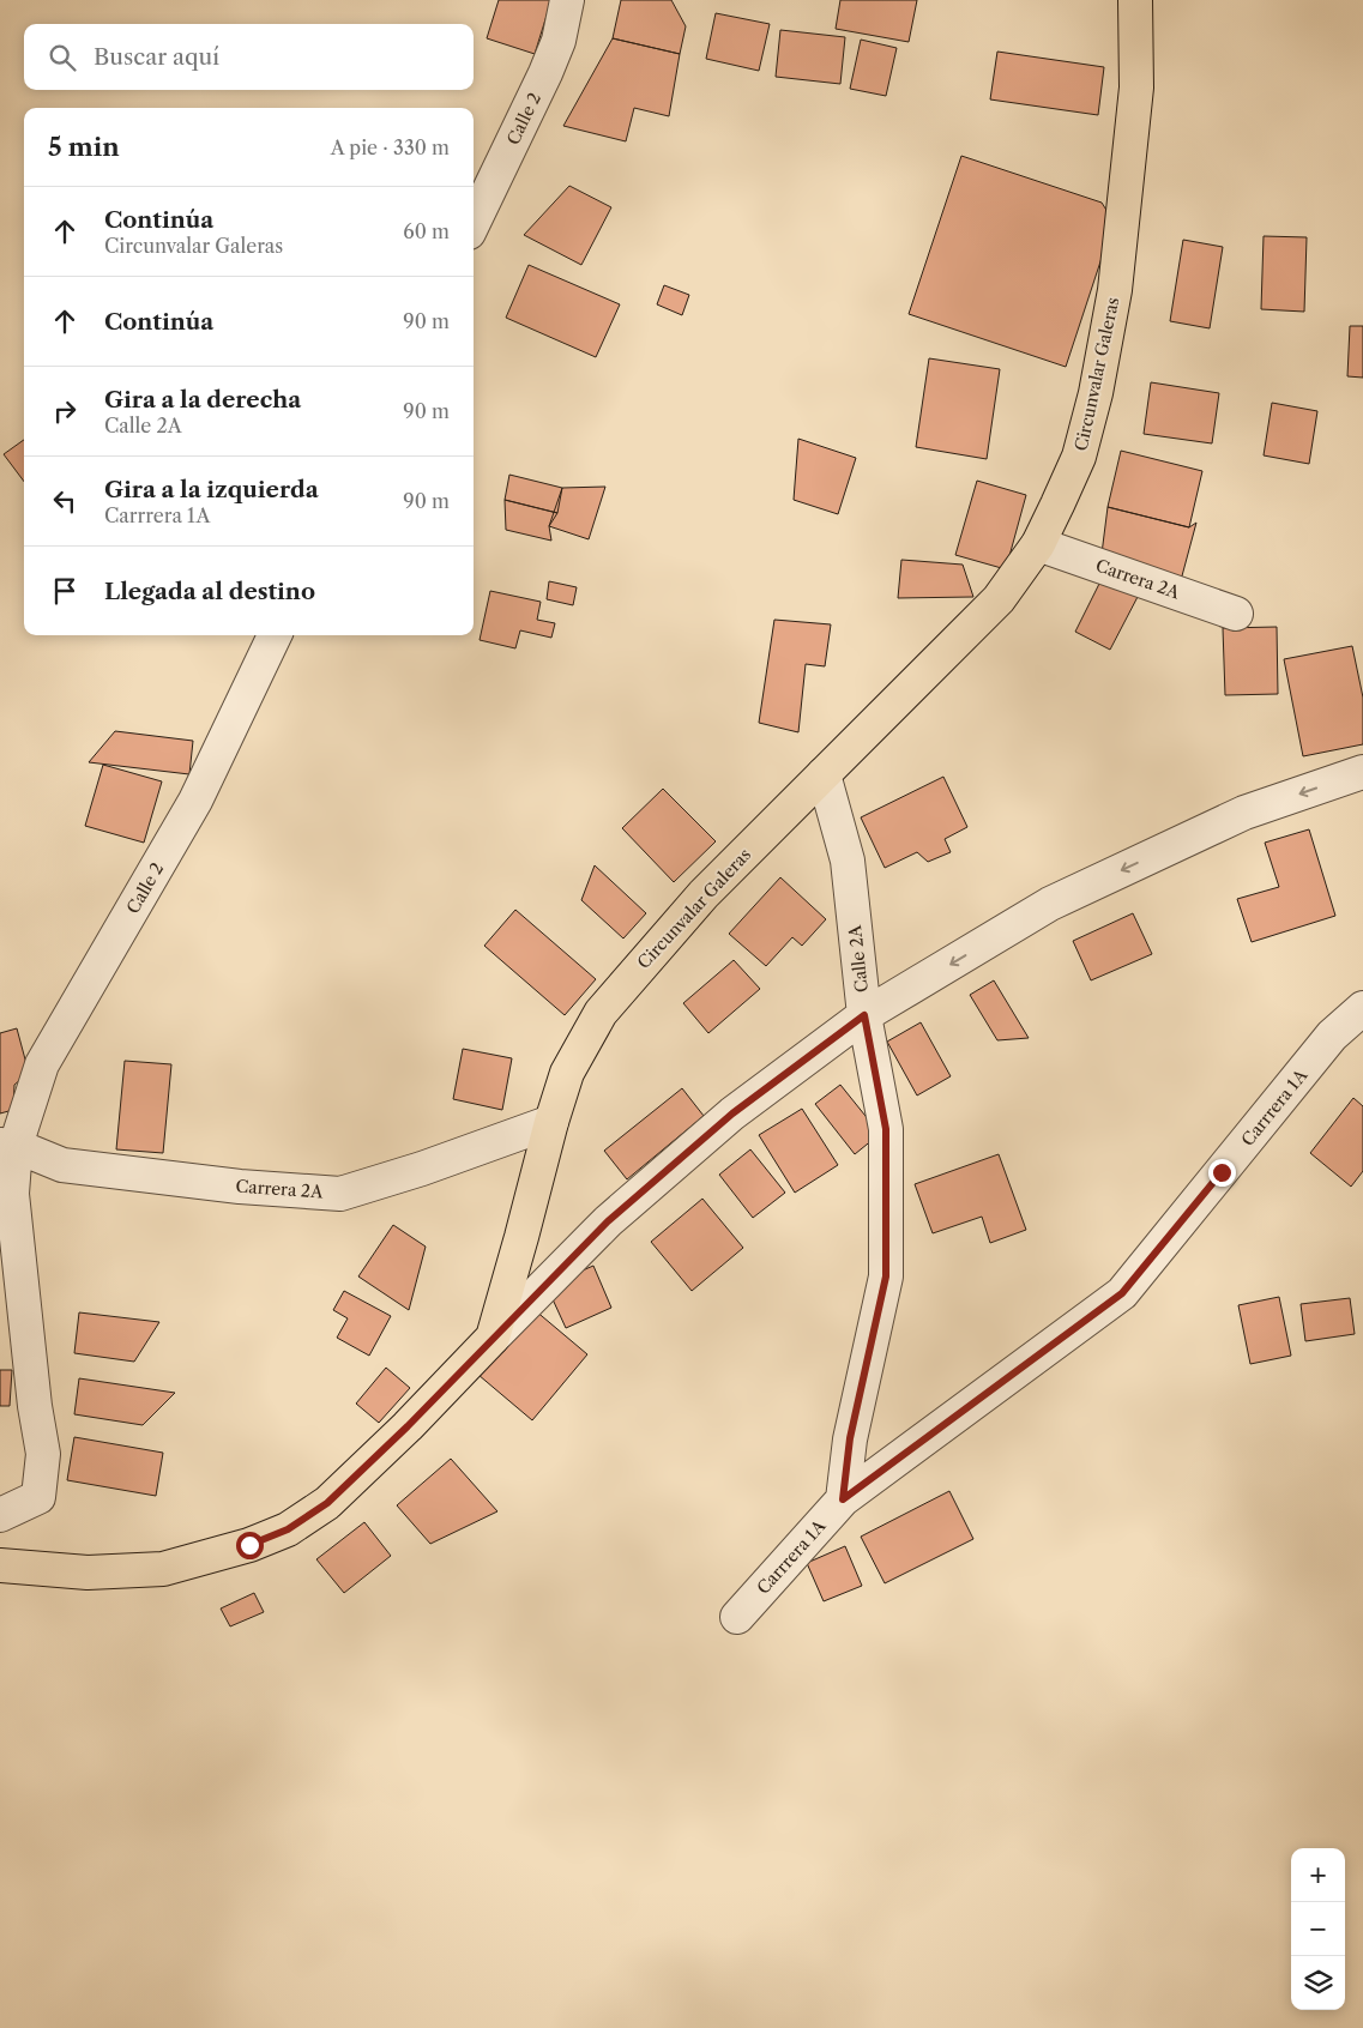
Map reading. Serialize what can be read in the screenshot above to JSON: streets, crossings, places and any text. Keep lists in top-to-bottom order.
{
  "streets": {
    "main road": ["Circunvalar Galeras"],
    "street": [
      "Calle 2",
      "Carrera 2A",
      "Calle 2A",
      "Carrrera 1A"
    ]
  },
  "crossings": [
    ["Calle 2", "Carrera 2A"],
    ["Circunvalar Galeras", "Carrera 2A"],
    ["Circunvalar Galeras", "Calle 2A"],
    ["Calle 2A", "Carrrera 1A"]
  ],
  "page": {
    "search": "Buscar aquí",
    "heading": ["5 min", "A pie · 330 m"],
    "list": [
      ["Continúa", "Circunvalar Galeras", "60 m"],
      ["Continúa", "90 m"],
      ["Gira a la derecha", "Calle 2A", "90 m"],
      ["Gira a la izquierda", "Carrrera 1A", "90 m"],
      "Llegada al destino"
    ],
    "map_buttons": ["+", "−"]
  }
}
